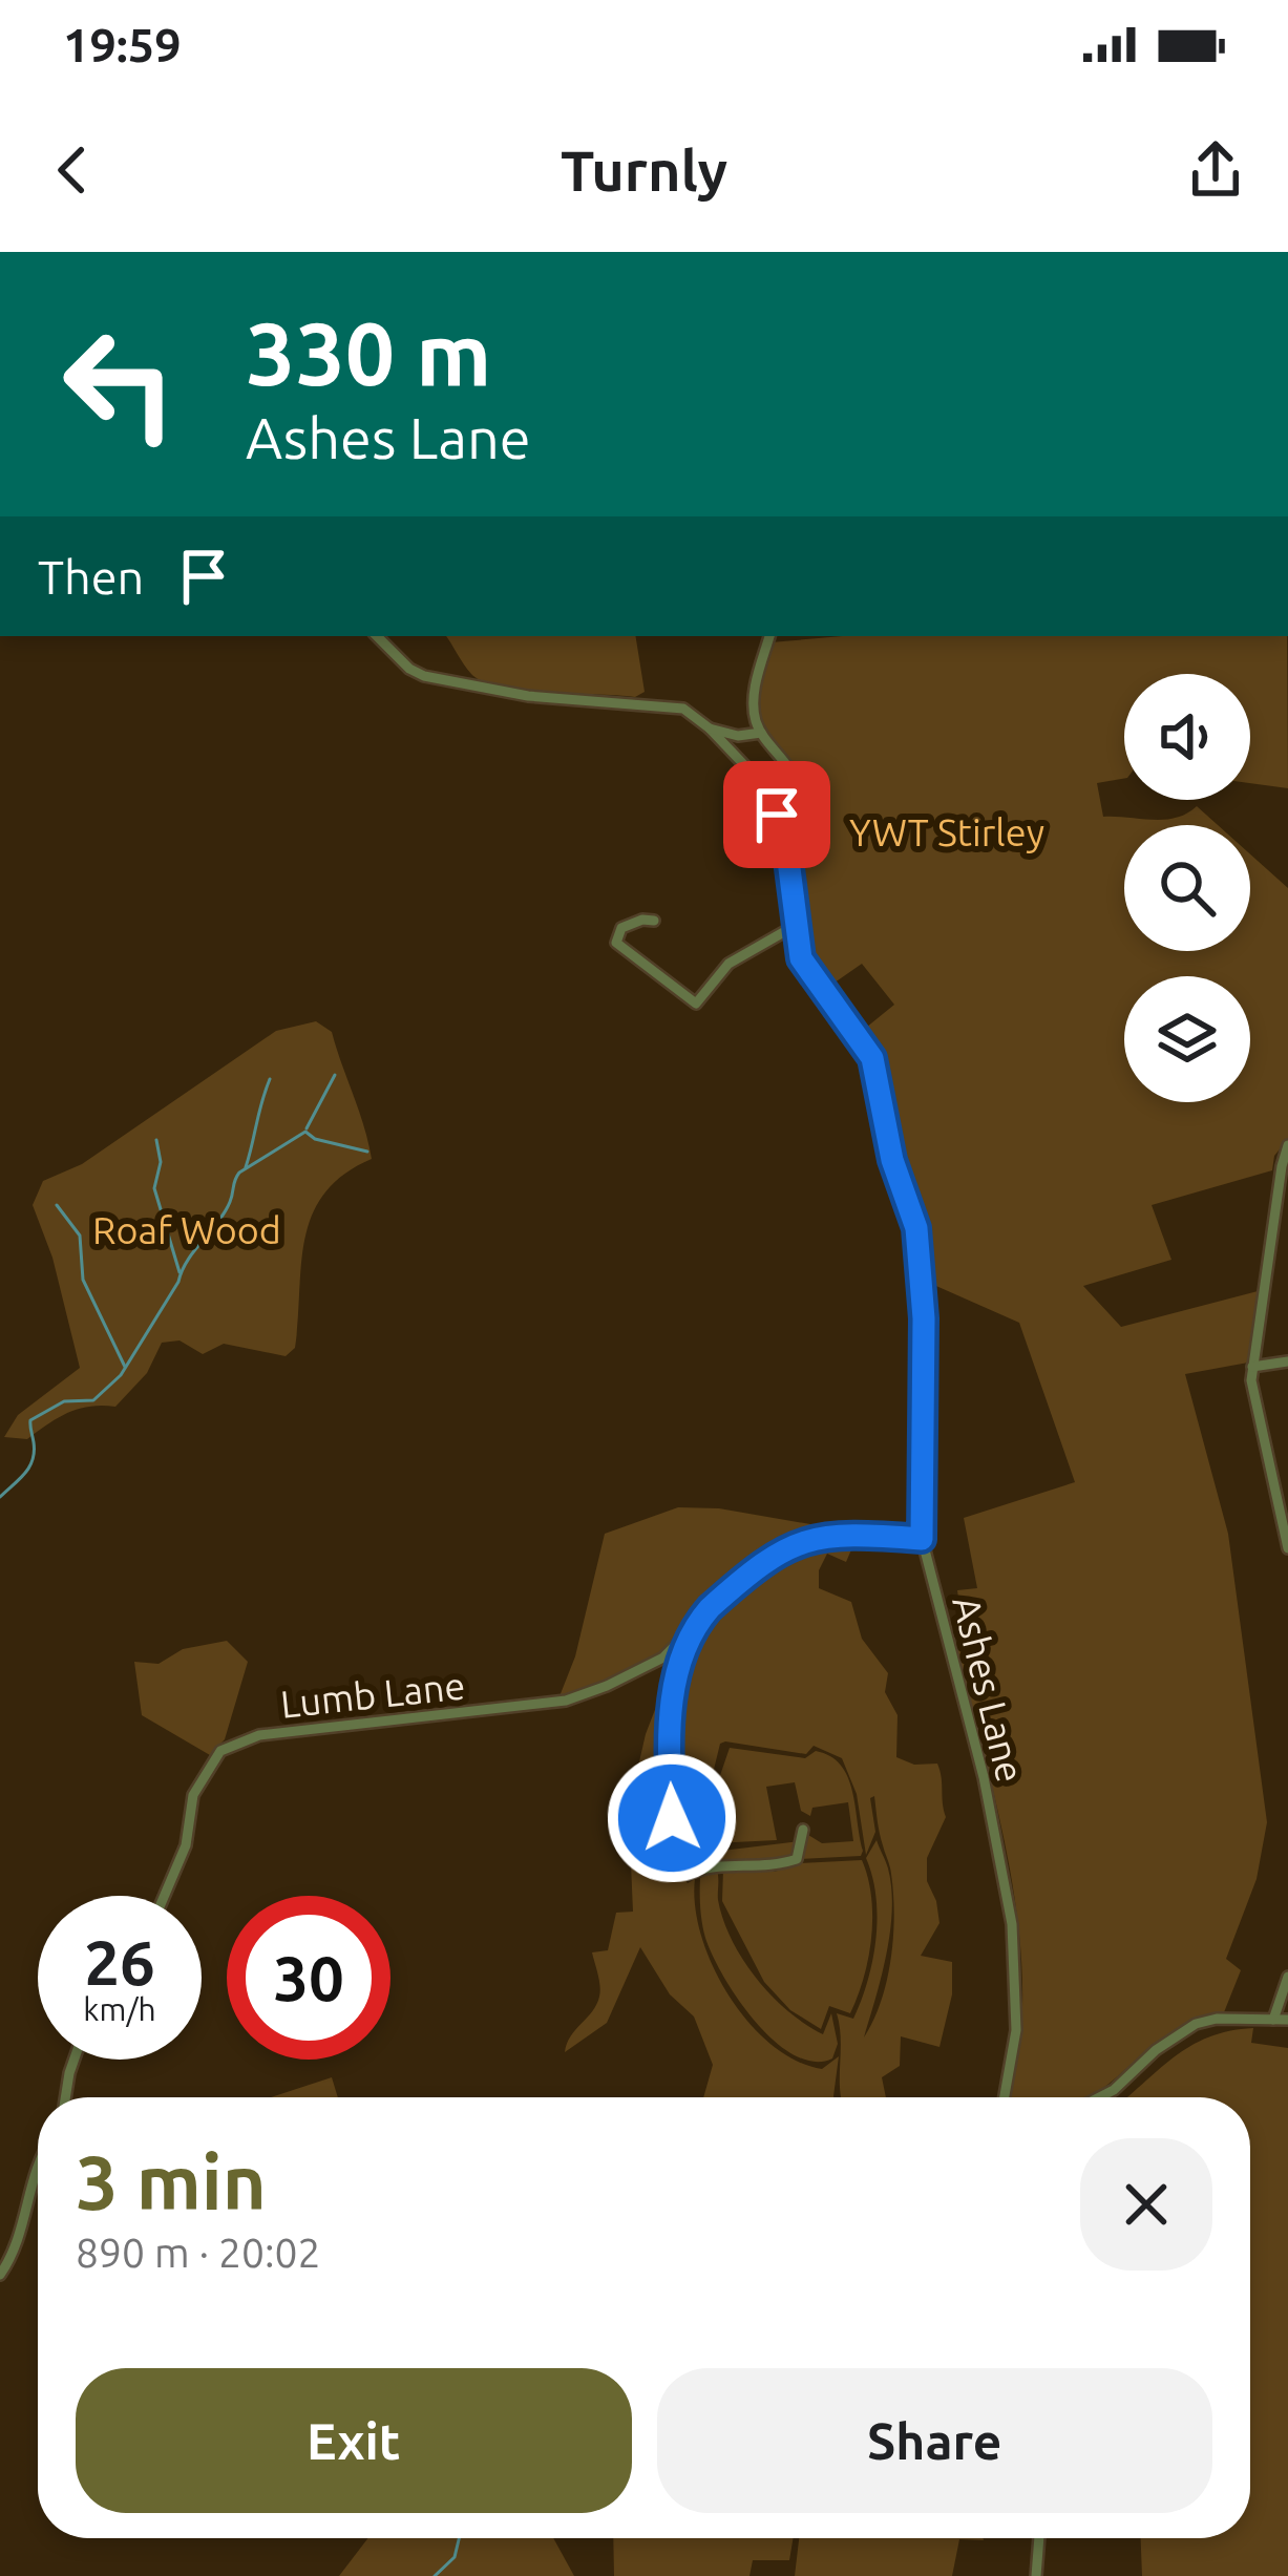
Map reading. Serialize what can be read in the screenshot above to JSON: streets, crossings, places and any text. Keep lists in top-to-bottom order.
{
  "streets": {
    "street": ["Ashes Lane", "Lumb Lane"]
  },
  "crossings": [
    ["Ashes Lane", "Lumb Lane"]
  ],
  "parks": ["YWT Stirley", "Roaf Wood"],
  "page": {
    "status": "19:59",
    "header": "Turnly",
    "turn": ["330 m", "Ashes Lane"],
    "then": "Then",
    "speed": "26 km/h",
    "limit": "30",
    "heading": ["3 min", "890 m · 20:02"],
    "buttons": ["Exit", "Share"]
  }
}
